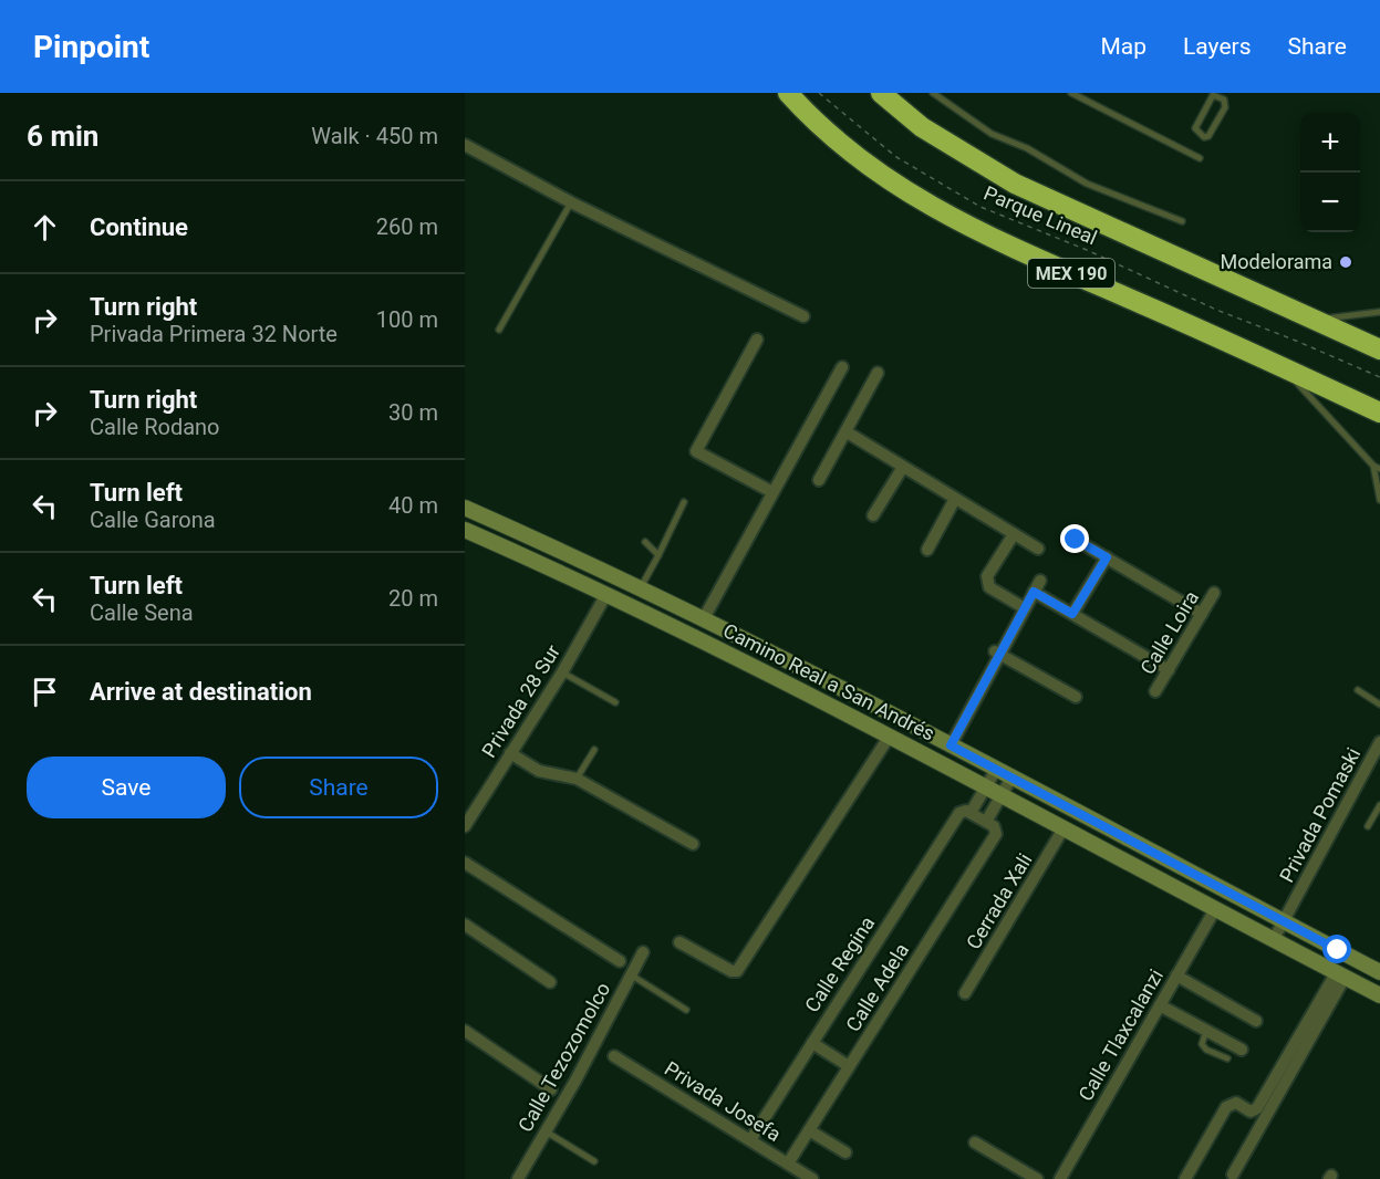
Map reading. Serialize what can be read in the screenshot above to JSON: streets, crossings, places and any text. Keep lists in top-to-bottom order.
{
  "streets": {
    "highway": ["MEX 190"],
    "main road": ["Camino Real a San Andrés"],
    "street": [
      "Calle Loira",
      "Privada 28 Sur",
      "Privada Pomaski",
      "Cerrada Xali",
      "Calle Regina",
      "Calle Adela",
      "Calle Tlaxcalanzi",
      "Calle Tezozomolco",
      "Privada Josefa"
    ],
    "path": ["Parque Lineal"]
  },
  "crossings": [
    ["Camino Real a San Andrés", "Privada 28 Sur"],
    ["Camino Real a San Andrés", "Privada Pomaski"],
    ["Camino Real a San Andrés", "Cerrada Xali"],
    ["Camino Real a San Andrés", "Calle Regina"],
    ["Camino Real a San Andrés", "Calle Adela"],
    ["Camino Real a San Andrés", "Calle Tlaxcalanzi"],
    ["Calle Regina", "Privada Josefa"],
    ["Calle Adela", "Privada Josefa"]
  ],
  "places": ["Modelorama"],
  "page": {
    "header": "Pinpoint",
    "nav": ["Map", "Layers", "Share"],
    "heading": ["6 min", "Walk · 450 m"],
    "map_buttons": ["+", "−"],
    "list": [
      ["Continue", "260 m"],
      ["Turn right", "Privada Primera 32 Norte", "100 m"],
      ["Turn right", "Calle Rodano", "30 m"],
      ["Turn left", "Calle Garona", "40 m"],
      ["Turn left", "Calle Sena", "20 m"],
      "Arrive at destination"
    ],
    "buttons": ["Save", "Share"]
  }
}
